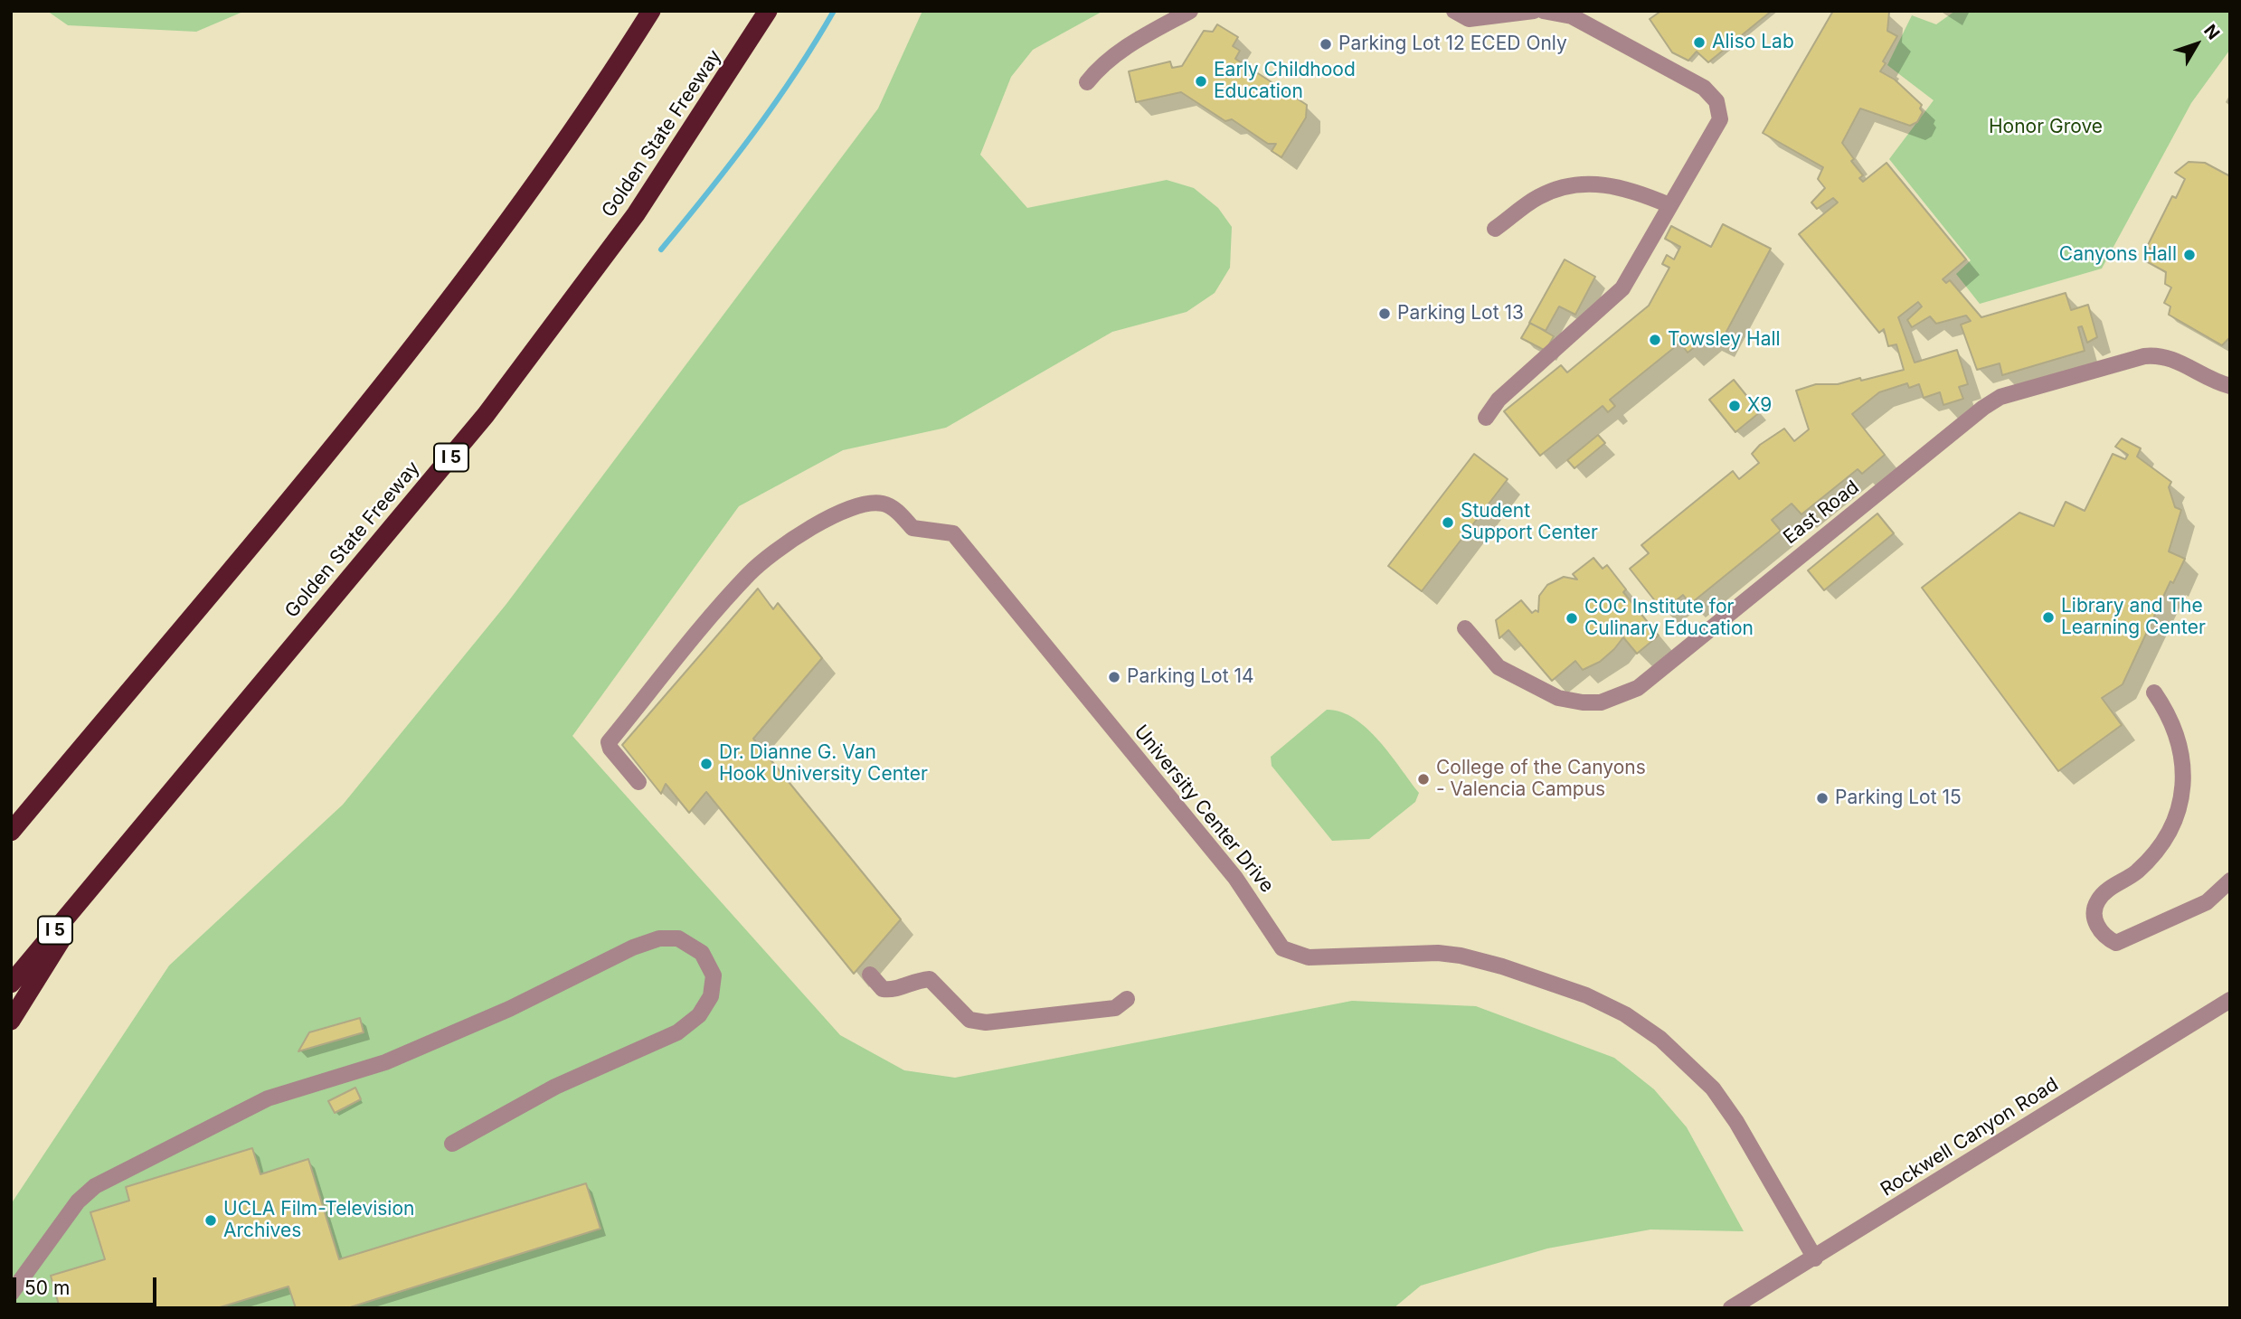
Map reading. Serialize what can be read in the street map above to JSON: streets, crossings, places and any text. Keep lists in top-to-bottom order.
{
  "streets": {
    "highway": ["Golden State Freeway", "I 5"],
    "street": ["East Road", "University Center Drive", "Rockwell Canyon Road"]
  },
  "crossings": [
    ["University Center Drive", "Rockwell Canyon Road"]
  ],
  "parks": ["Honor Grove"],
  "places": [
    "Aliso Lab",
    "Parking Lot 12 ECED Only",
    "Early Childhood Education",
    "Canyons Hall",
    "Parking Lot 13",
    "Towsley Hall",
    "X9",
    "Student Support Center",
    "Library and The Learning Center",
    "COC Institute for Culinary Education",
    "Parking Lot 14",
    "Dr. Dianne G. Van Hook University Center",
    "College of the Canyons - Valencia Campus",
    "Parking Lot 15",
    "UCLA Film-Television Archives"
  ],
  "scale_bar": "50 m",
  "north": "top right"
}
